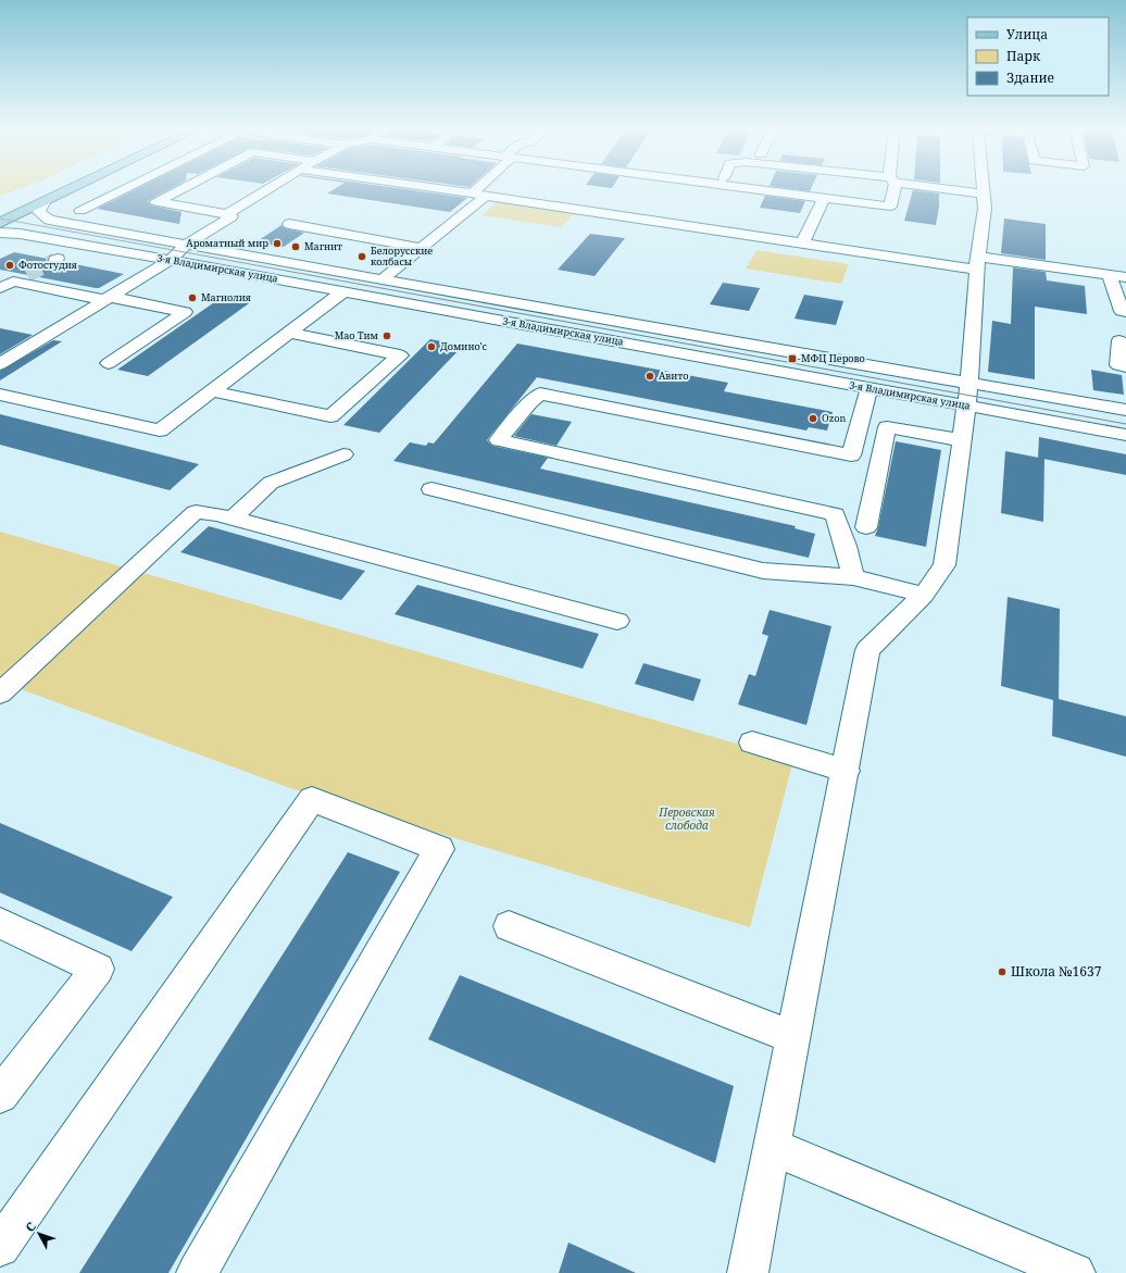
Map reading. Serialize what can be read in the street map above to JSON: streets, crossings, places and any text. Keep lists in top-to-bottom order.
{
  "streets": {
    "street": ["3-я Владимирская улица"]
  },
  "parks": ["Перовская слобода"],
  "places": {
    "other": [
      "Ароматный мир",
      "Магнит",
      "Белорусские колбасы",
      "Фотостудия",
      "Магнолия",
      "Мао Тим",
      "Домино'c",
      "Авито",
      "Ozon",
      "Школа №1637"
    ],
    "transit": ["МФЦ Перово"]
  },
  "legend": ["Улица", "Парк", "Здание"],
  "north": "top left"
}
